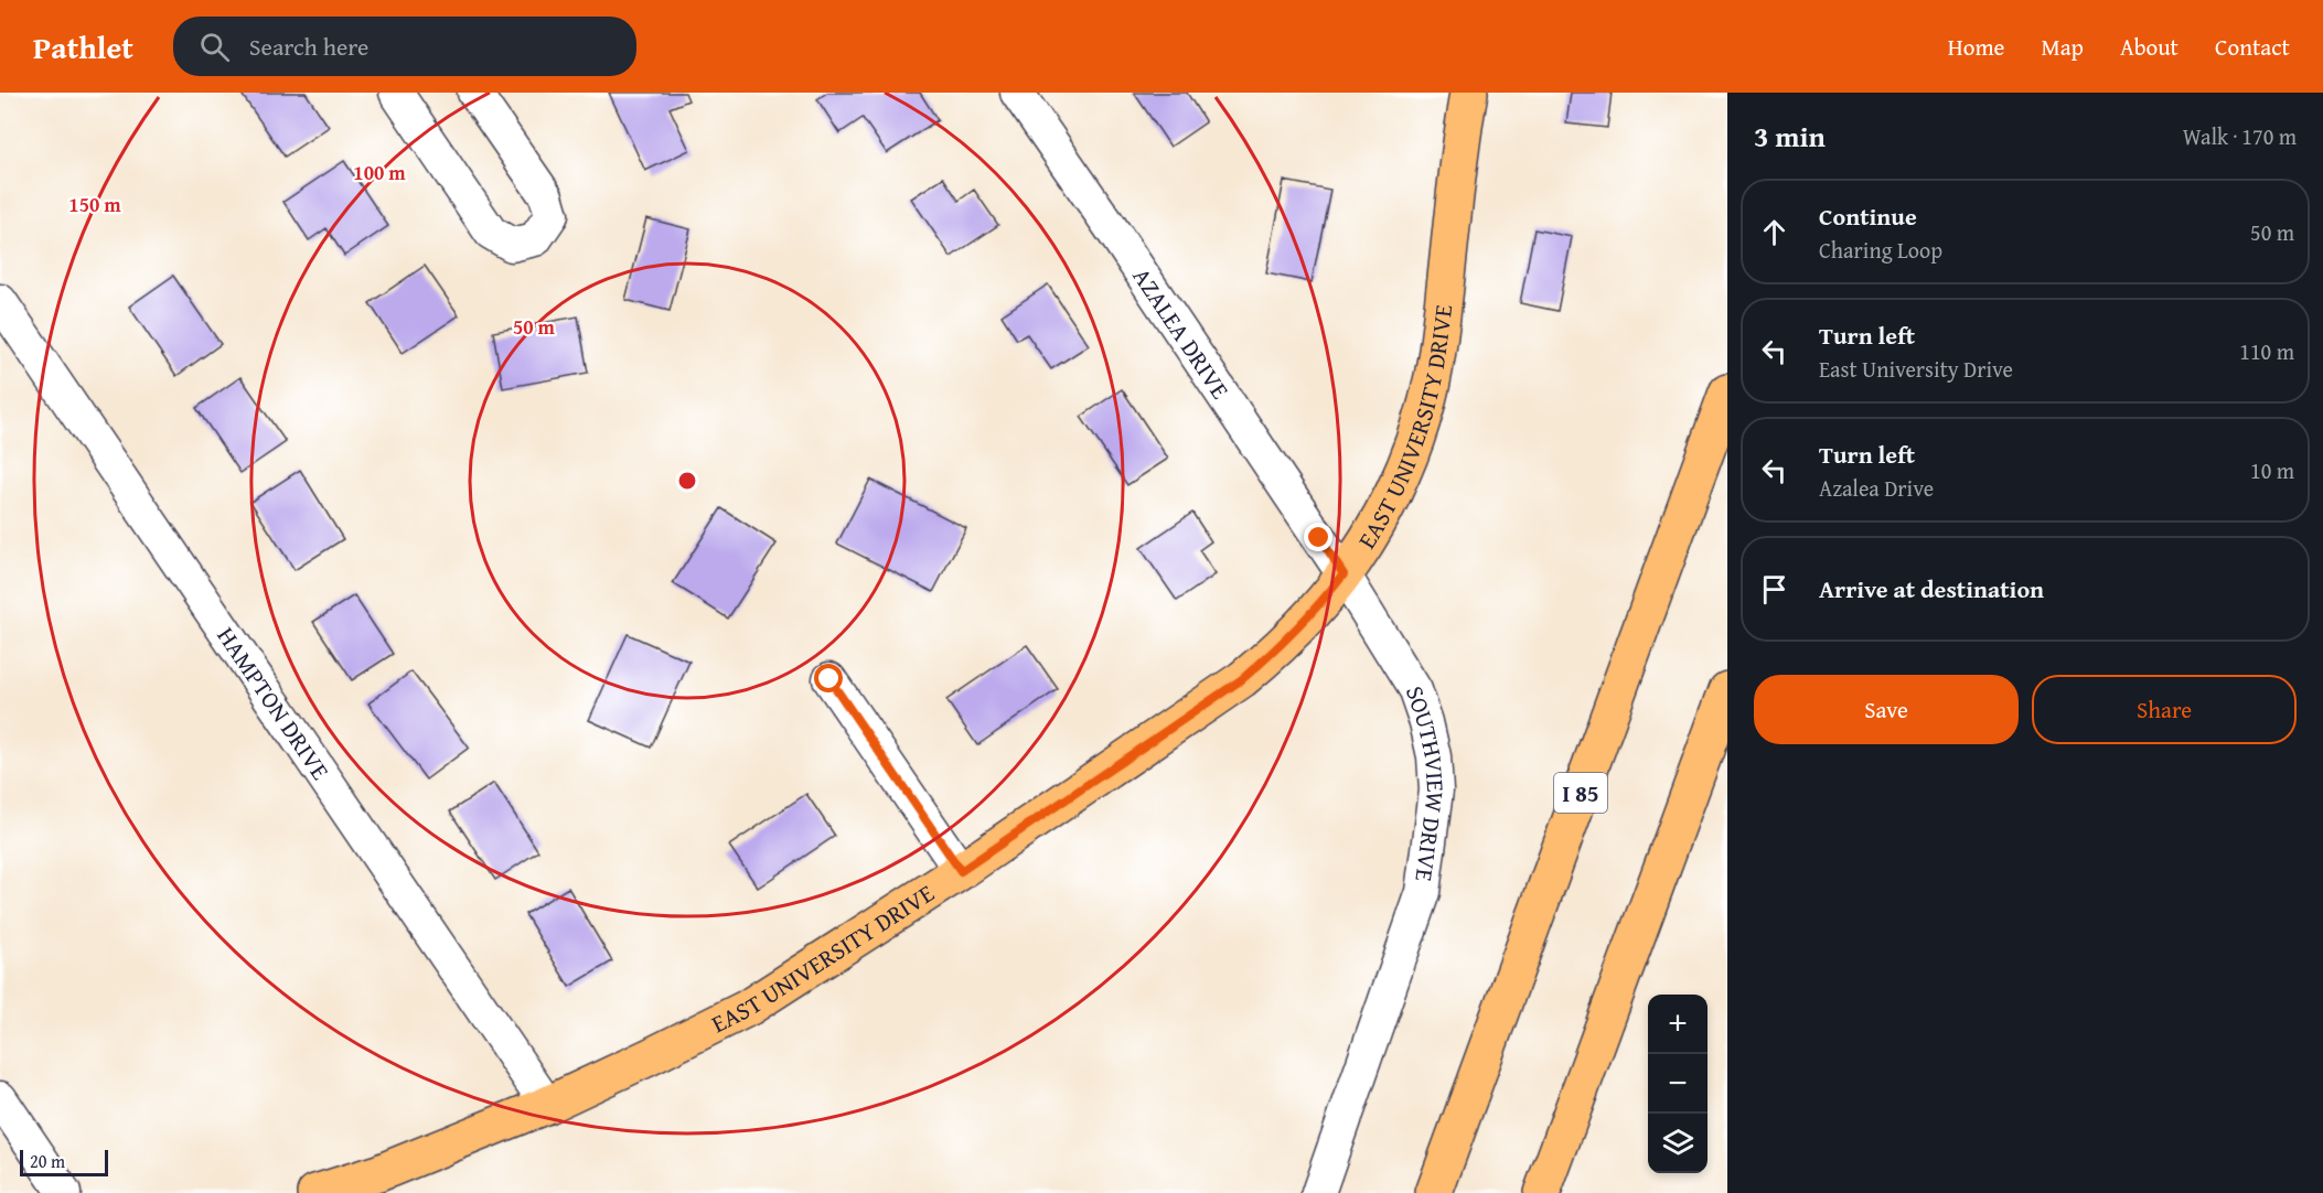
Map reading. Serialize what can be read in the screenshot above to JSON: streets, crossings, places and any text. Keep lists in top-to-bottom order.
{
  "streets": {
    "main road": ["EAST UNIVERSITY DRIVE", "I 85"],
    "street": ["AZALEA DRIVE", "HAMPTON DRIVE", "SOUTHVIEW DRIVE"]
  },
  "crossings": [
    ["AZALEA DRIVE", "EAST UNIVERSITY DRIVE"],
    ["AZALEA DRIVE", "SOUTHVIEW DRIVE"],
    ["EAST UNIVERSITY DRIVE", "HAMPTON DRIVE"],
    ["EAST UNIVERSITY DRIVE", "SOUTHVIEW DRIVE"]
  ],
  "scale_bar": "20 m",
  "page": {
    "header": "Pathlet",
    "search": "Search here",
    "nav": [
      "Home",
      "Map",
      "About",
      "Contact"
    ],
    "heading": ["3 min", "Walk · 170 m"],
    "list": [
      ["Continue", "Charing Loop", "50 m"],
      ["Turn left", "East University Drive", "110 m"],
      ["Turn left", "Azalea Drive", "10 m"],
      "Arrive at destination"
    ],
    "buttons": ["Save", "Share"],
    "map_buttons": ["+", "−"],
    "scale": "20 m"
  },
  "rings": ["100 m", "150 m", "50 m"]
}
